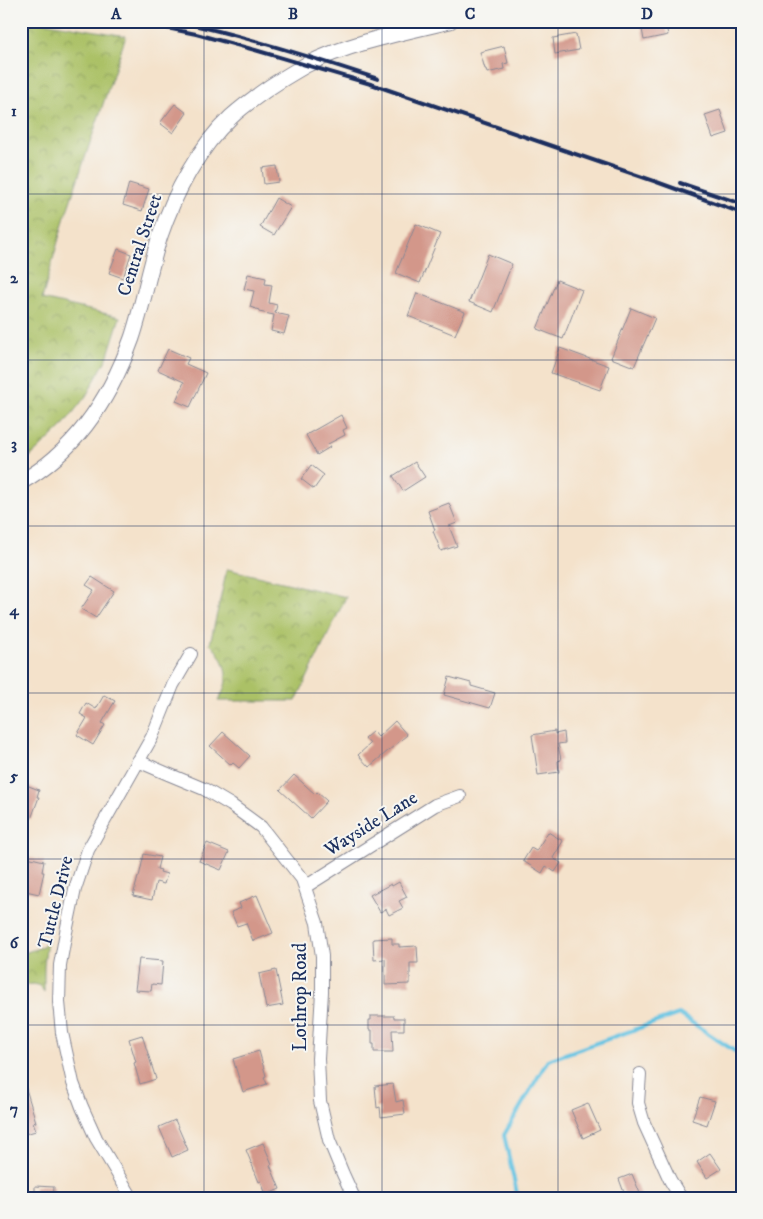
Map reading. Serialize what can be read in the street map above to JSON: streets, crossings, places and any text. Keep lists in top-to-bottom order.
{
  "streets": {
    "street": [
      "Central Street",
      "Wayside Lane",
      "Tuttle Drive",
      "Lothrop Road"
    ]
  },
  "crossings": [
    ["Wayside Lane", "Lothrop Road"],
    ["Tuttle Drive", "Lothrop Road"]
  ],
  "grid": {
    "columns": [
      "A",
      "B",
      "C",
      "D"
    ],
    "rows": [
      "1",
      "2",
      "3",
      "4",
      "5",
      "6",
      "7"
    ]
  }
}
